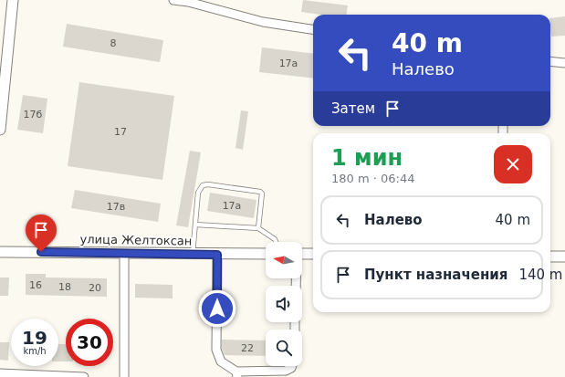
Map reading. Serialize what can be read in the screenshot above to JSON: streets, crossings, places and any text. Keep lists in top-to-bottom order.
{
  "streets": {
    "street": ["улица Желтоксан"]
  },
  "house_numbers": [
    "8",
    "17а",
    "17б",
    "17",
    "17а",
    "17в",
    "16",
    "18",
    "20",
    "22"
  ],
  "north": "left",
  "page": {
    "turn": ["40 m", "Налево"],
    "then": "Затем",
    "heading": ["1 мин", "180 m · 06:44"],
    "list": [
      {
        "name": "Налево",
        "value": "40 m"
      },
      {
        "name": "Пункт назначения",
        "value": "140 m"
      }
    ],
    "speed": "19 km/h",
    "limit": "30"
  }
}
